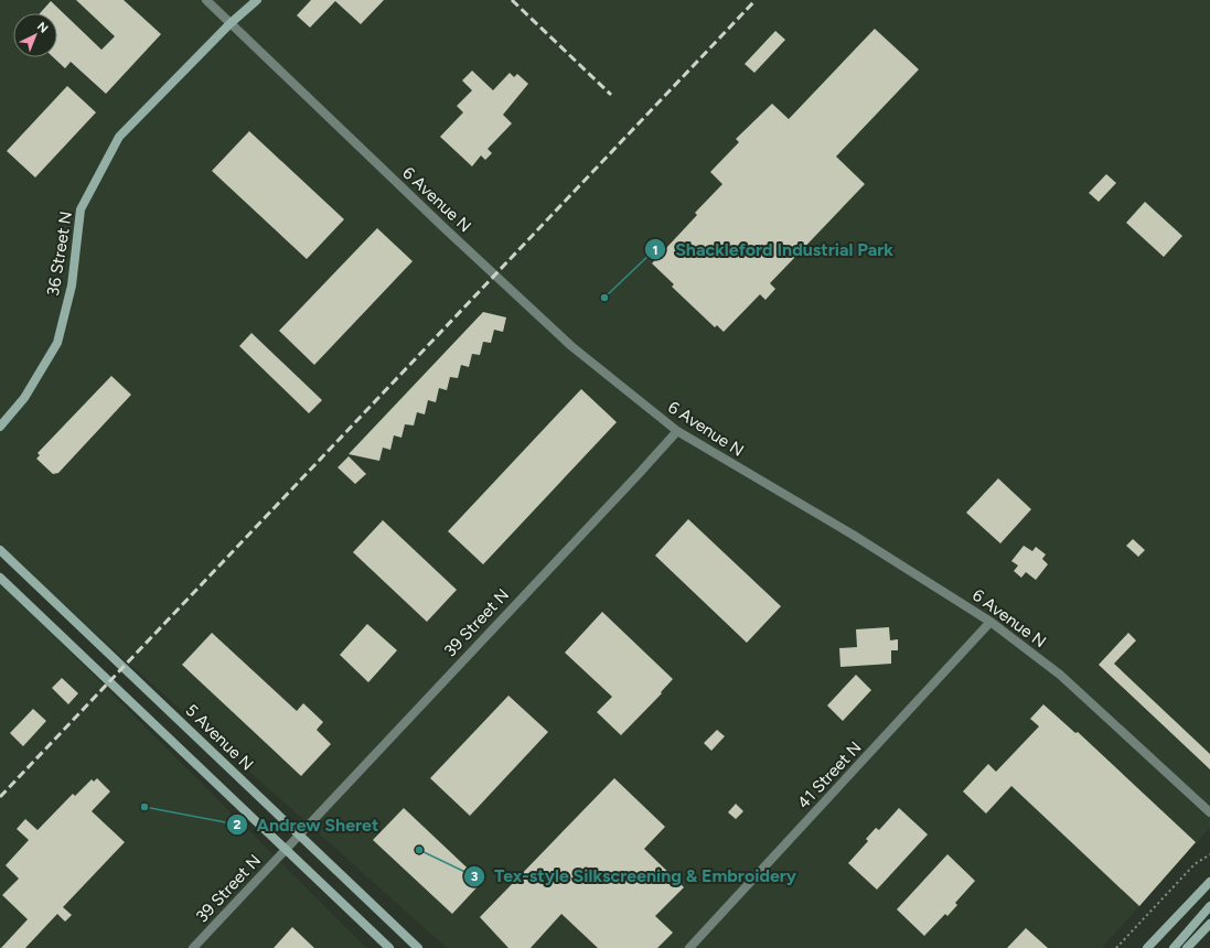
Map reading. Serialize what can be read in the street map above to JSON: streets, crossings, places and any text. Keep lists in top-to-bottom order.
{
  "streets": {
    "main road": ["36 Street N", "5 Avenue N"],
    "street": ["6 Avenue N", "39 Street N", "41 Street N"]
  },
  "crossings": [
    ["6 Avenue N", "36 Street N"],
    ["6 Avenue N", "39 Street N"],
    ["6 Avenue N", "41 Street N"],
    ["39 Street N", "5 Avenue N"]
  ],
  "places": ["Shackleford Industrial Park", "Andrew Sheret", "Tex-style Silkscreening & Embroidery"],
  "north": "top right"
}
